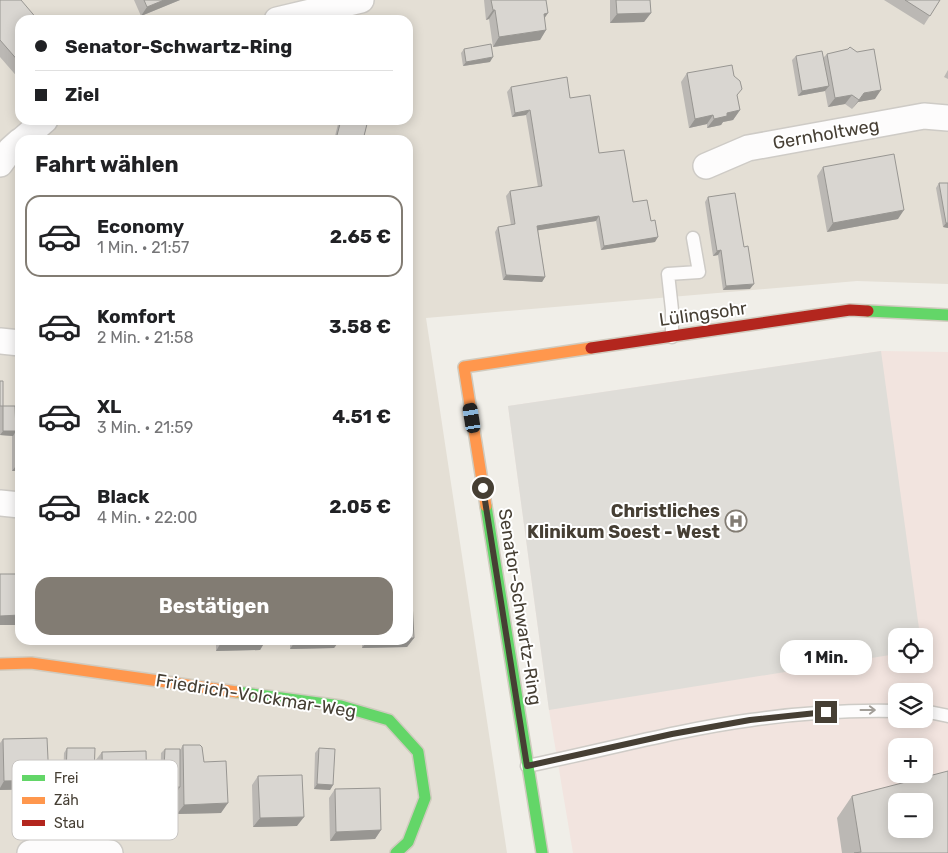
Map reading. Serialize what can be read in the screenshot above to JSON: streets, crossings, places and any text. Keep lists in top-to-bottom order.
{
  "streets": {
    "street": [
      "Gernholtweg",
      "Lülingsohr",
      "Senator-Schwartz-Ring",
      "Friedrich-Volckmar-Weg"
    ]
  },
  "crossings": [
    ["Lülingsohr", "Senator-Schwartz-Ring"]
  ],
  "places": {
    "hospital": ["Christliches Klinikum Soest - West"]
  },
  "legend": ["Frei", "Zäh", "Stau"],
  "page": {
    "banner": ["Senator-Schwartz-Ring", "Ziel"],
    "heading": "Fahrt wählen",
    "list": [
      {
        "name": "Economy",
        "note": "1 Min. · 21:57",
        "value": "2.65 €"
      },
      {
        "name": "Komfort",
        "note": "2 Min. · 21:58",
        "value": "3.58 €"
      },
      {
        "name": "XL",
        "note": "3 Min. · 21:59",
        "value": "4.51 €"
      },
      {
        "name": "Black",
        "note": "4 Min. · 22:00",
        "value": "2.05 €"
      }
    ],
    "buttons": "Bestätigen",
    "map_buttons": ["+", "−"],
    "bubble": "1 Min."
  }
}
